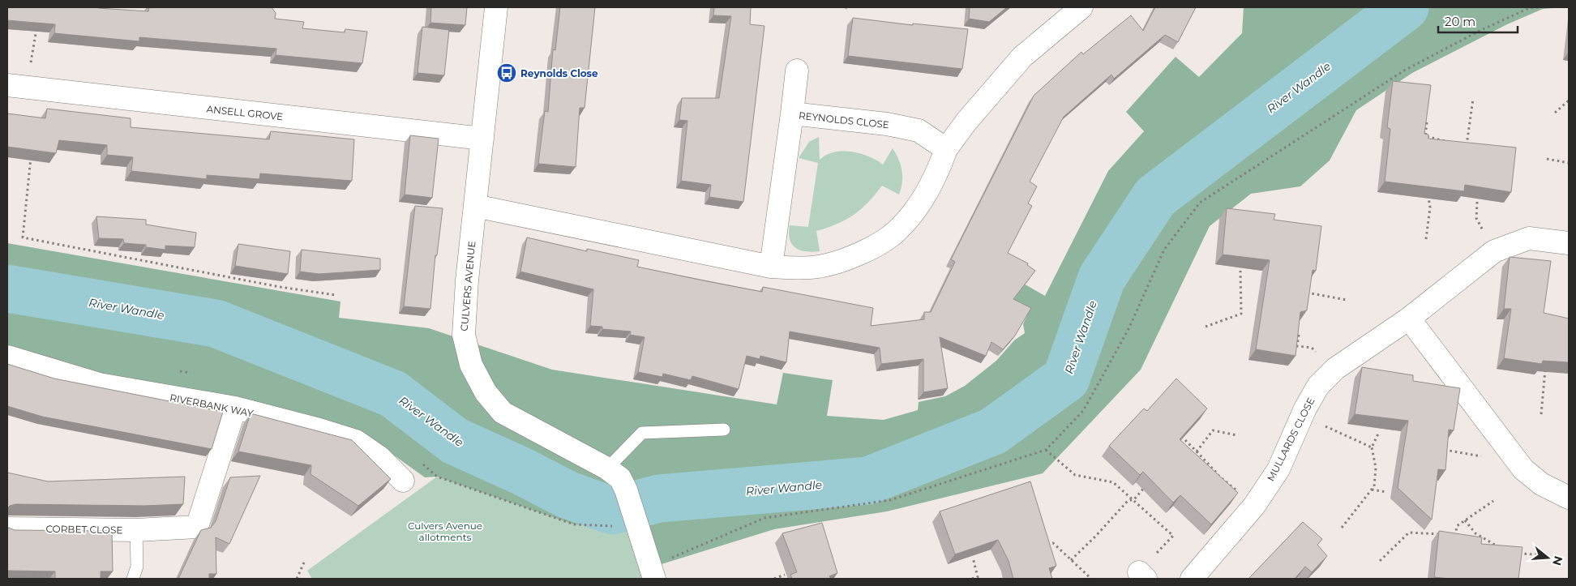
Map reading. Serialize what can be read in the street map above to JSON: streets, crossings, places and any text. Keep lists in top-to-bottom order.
{
  "streets": {
    "street": [
      "ANSELL GROVE",
      "REYNOLDS CLOSE",
      "CULVERS AVENUE",
      "RIVERBANK WAY",
      "MULLARDS CLOSE",
      "CORBET CLOSE"
    ]
  },
  "crossings": [
    ["ANSELL GROVE", "CULVERS AVENUE"]
  ],
  "water": ["River Wandle"],
  "parks": ["Culvers Avenue allotments"],
  "places": {
    "bus stop": ["Reynolds Close"]
  },
  "scale_bar": "20 m",
  "north": "right"
}
